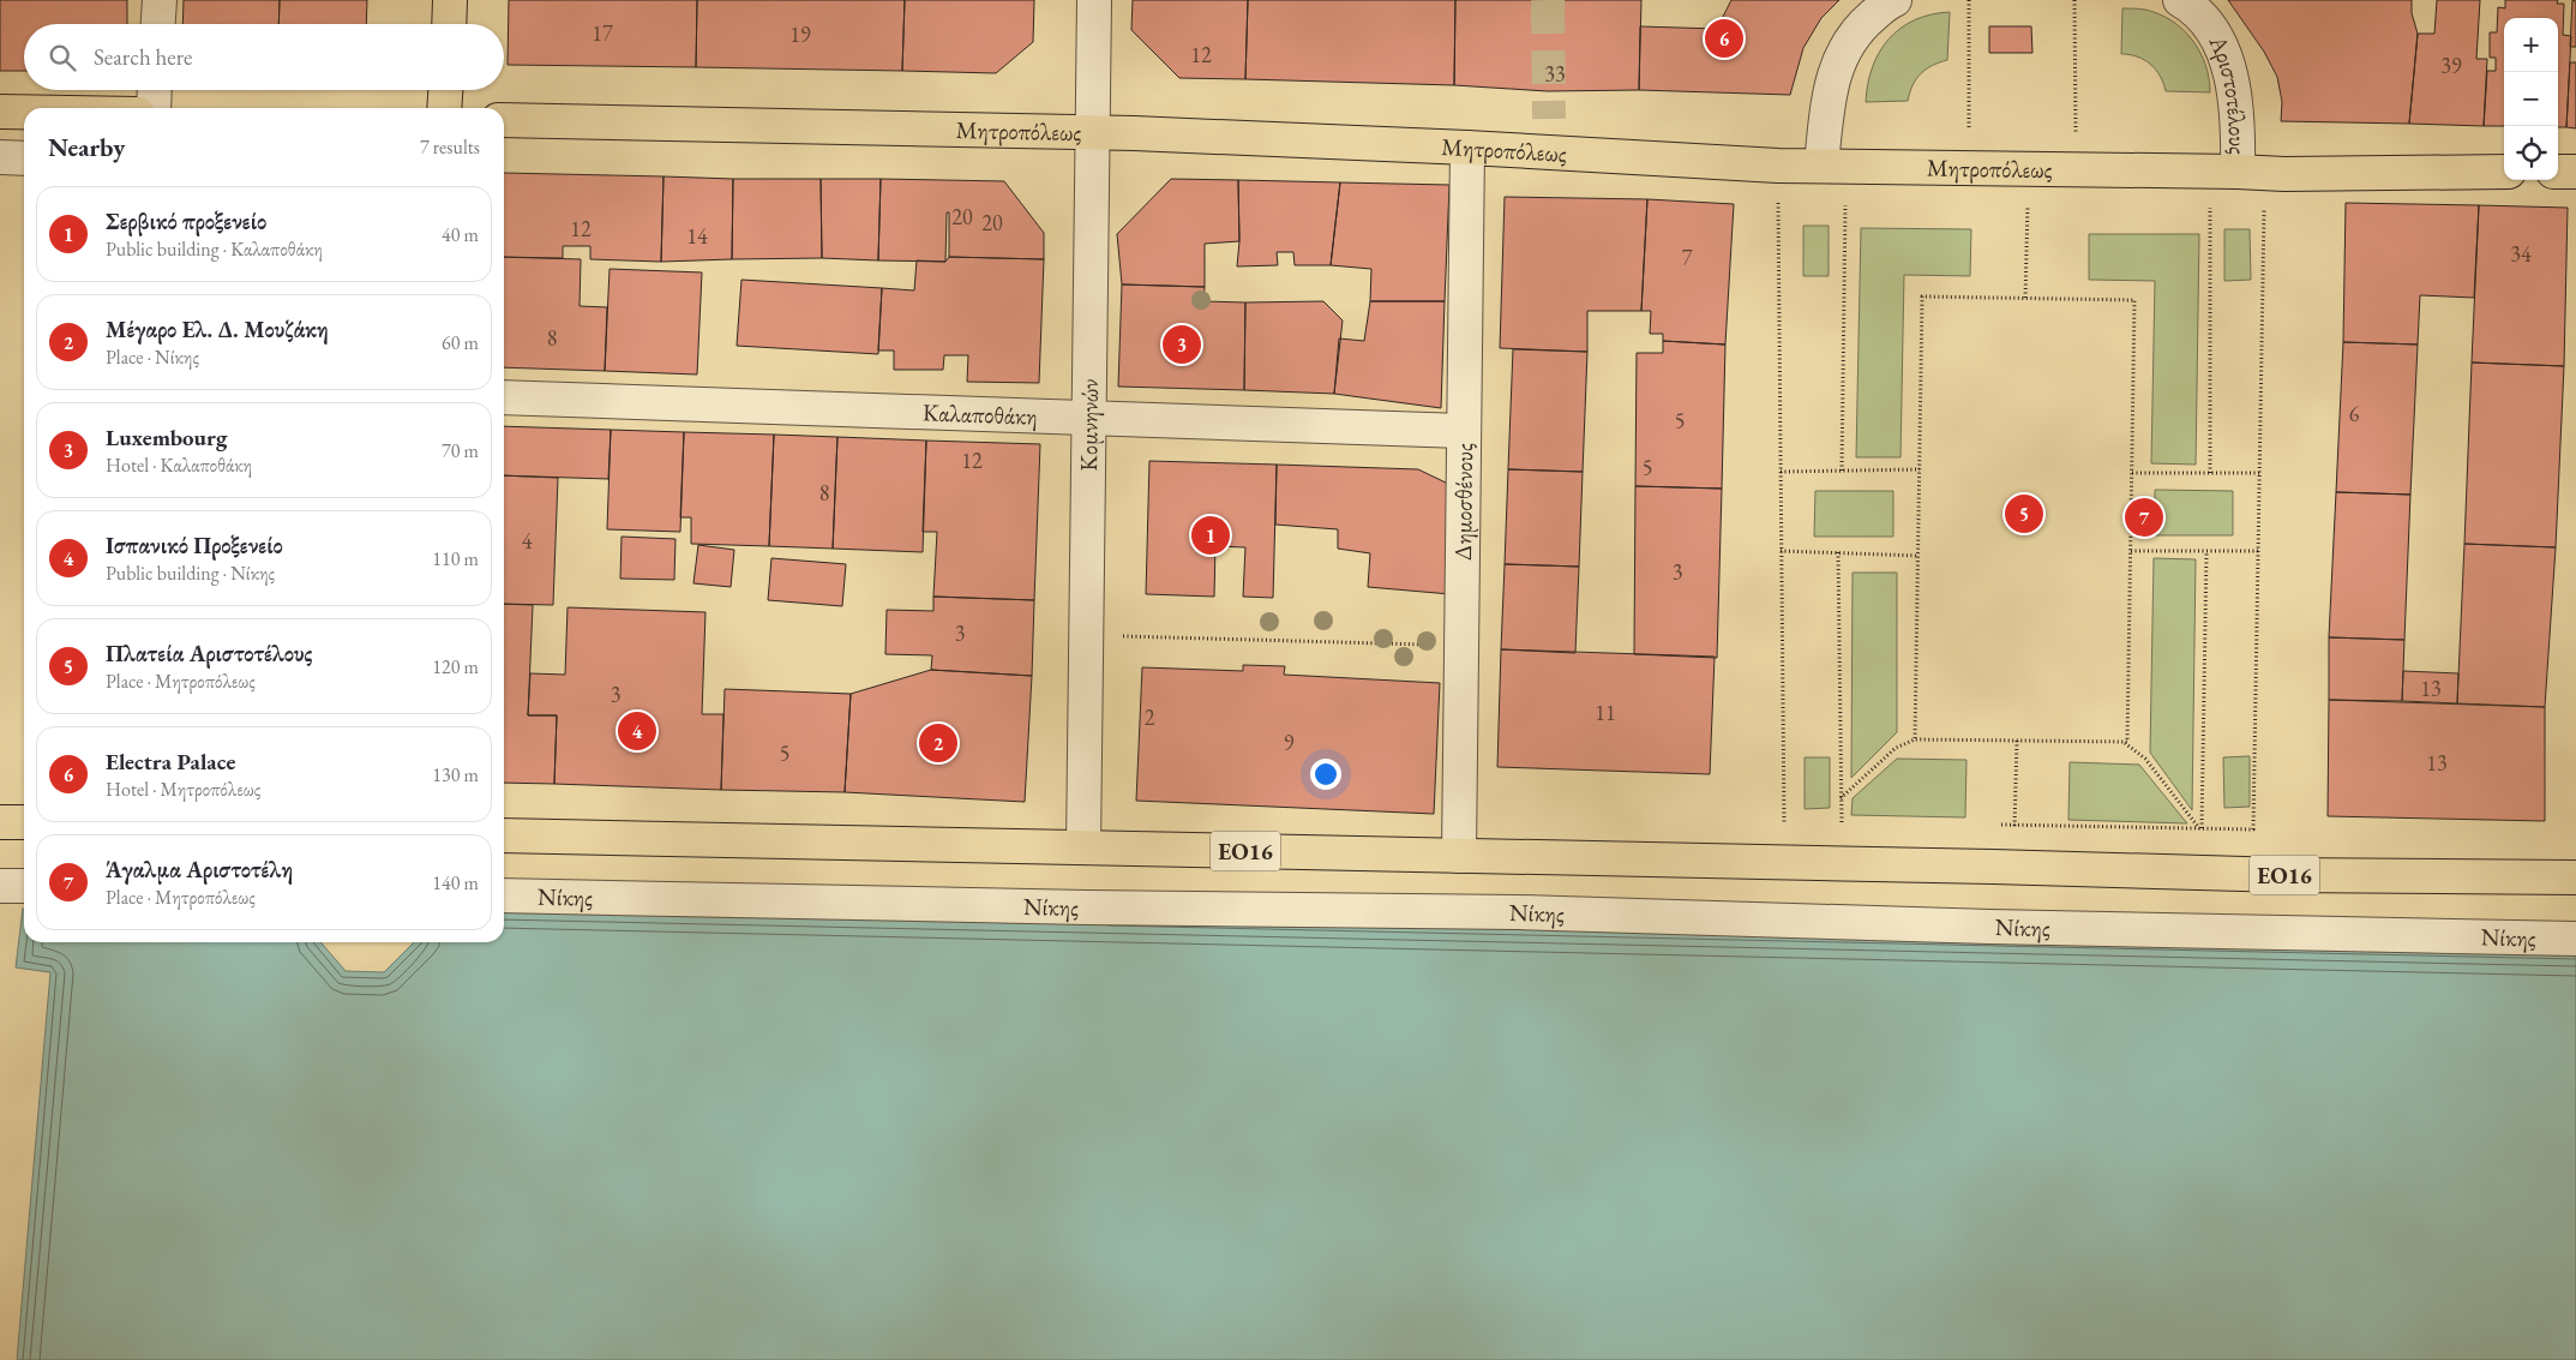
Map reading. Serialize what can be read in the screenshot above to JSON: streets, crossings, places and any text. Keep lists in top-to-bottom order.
{
  "streets": {
    "main road": ["Μητροπόλεως", "ΕΟ16"],
    "street": [
      "Αριστοτέλους",
      "Καλαποθάκη",
      "Κομνηνών",
      "Δημοσθένους",
      "Νίκης"
    ]
  },
  "crossings": [
    ["Αριστοτέλους", "Μητροπόλεως"],
    ["Μητροπόλεως", "Κομνηνών"],
    ["Μητροπόλεως", "Δημοσθένους"],
    ["Καλαποθάκη", "Κομνηνών"],
    ["Καλαποθάκη", "Δημοσθένους"],
    ["Κομνηνών", "ΕΟ16"],
    ["Δημοσθένους", "ΕΟ16"]
  ],
  "house_numbers": [
    "17",
    "19",
    "12",
    "39",
    "33",
    "20",
    "20",
    "12",
    "14",
    "34",
    "7",
    "8",
    "6",
    "5",
    "12",
    "5",
    "8",
    "4",
    "3",
    "3",
    "13",
    "3",
    "11",
    "2",
    "9",
    "5",
    "13"
  ],
  "page": {
    "pins": [
      "6",
      "3",
      "5",
      "7",
      "1",
      "4",
      "2"
    ],
    "map_buttons": ["+", "−"],
    "search": "Search here",
    "heading": ["Nearby", "7 results"],
    "list": [
      {
        "mark": "1",
        "name": "Σερβικό προξενείο",
        "note": "Public building · Καλαποθάκη",
        "value": "40 m"
      },
      {
        "mark": "2",
        "name": "Μέγαρο Ελ. Δ. Μουζάκη",
        "note": "Place · Νίκης",
        "value": "60 m"
      },
      {
        "mark": "3",
        "name": "Luxembourg",
        "note": "Hotel · Καλαποθάκη",
        "value": "70 m"
      },
      {
        "mark": "4",
        "name": "Ισπανικό Προξενείο",
        "note": "Public building · Νίκης",
        "value": "110 m"
      },
      {
        "mark": "5",
        "name": "Πλατεία Αριστοτέλους",
        "note": "Place · Μητροπόλεως",
        "value": "120 m"
      },
      {
        "mark": "6",
        "name": "Electra Palace",
        "note": "Hotel · Μητροπόλεως",
        "value": "130 m"
      },
      {
        "mark": "7",
        "name": "Άγαλμα Αριστοτέλη",
        "note": "Place · Μητροπόλεως",
        "value": "140 m"
      }
    ]
  }
}
